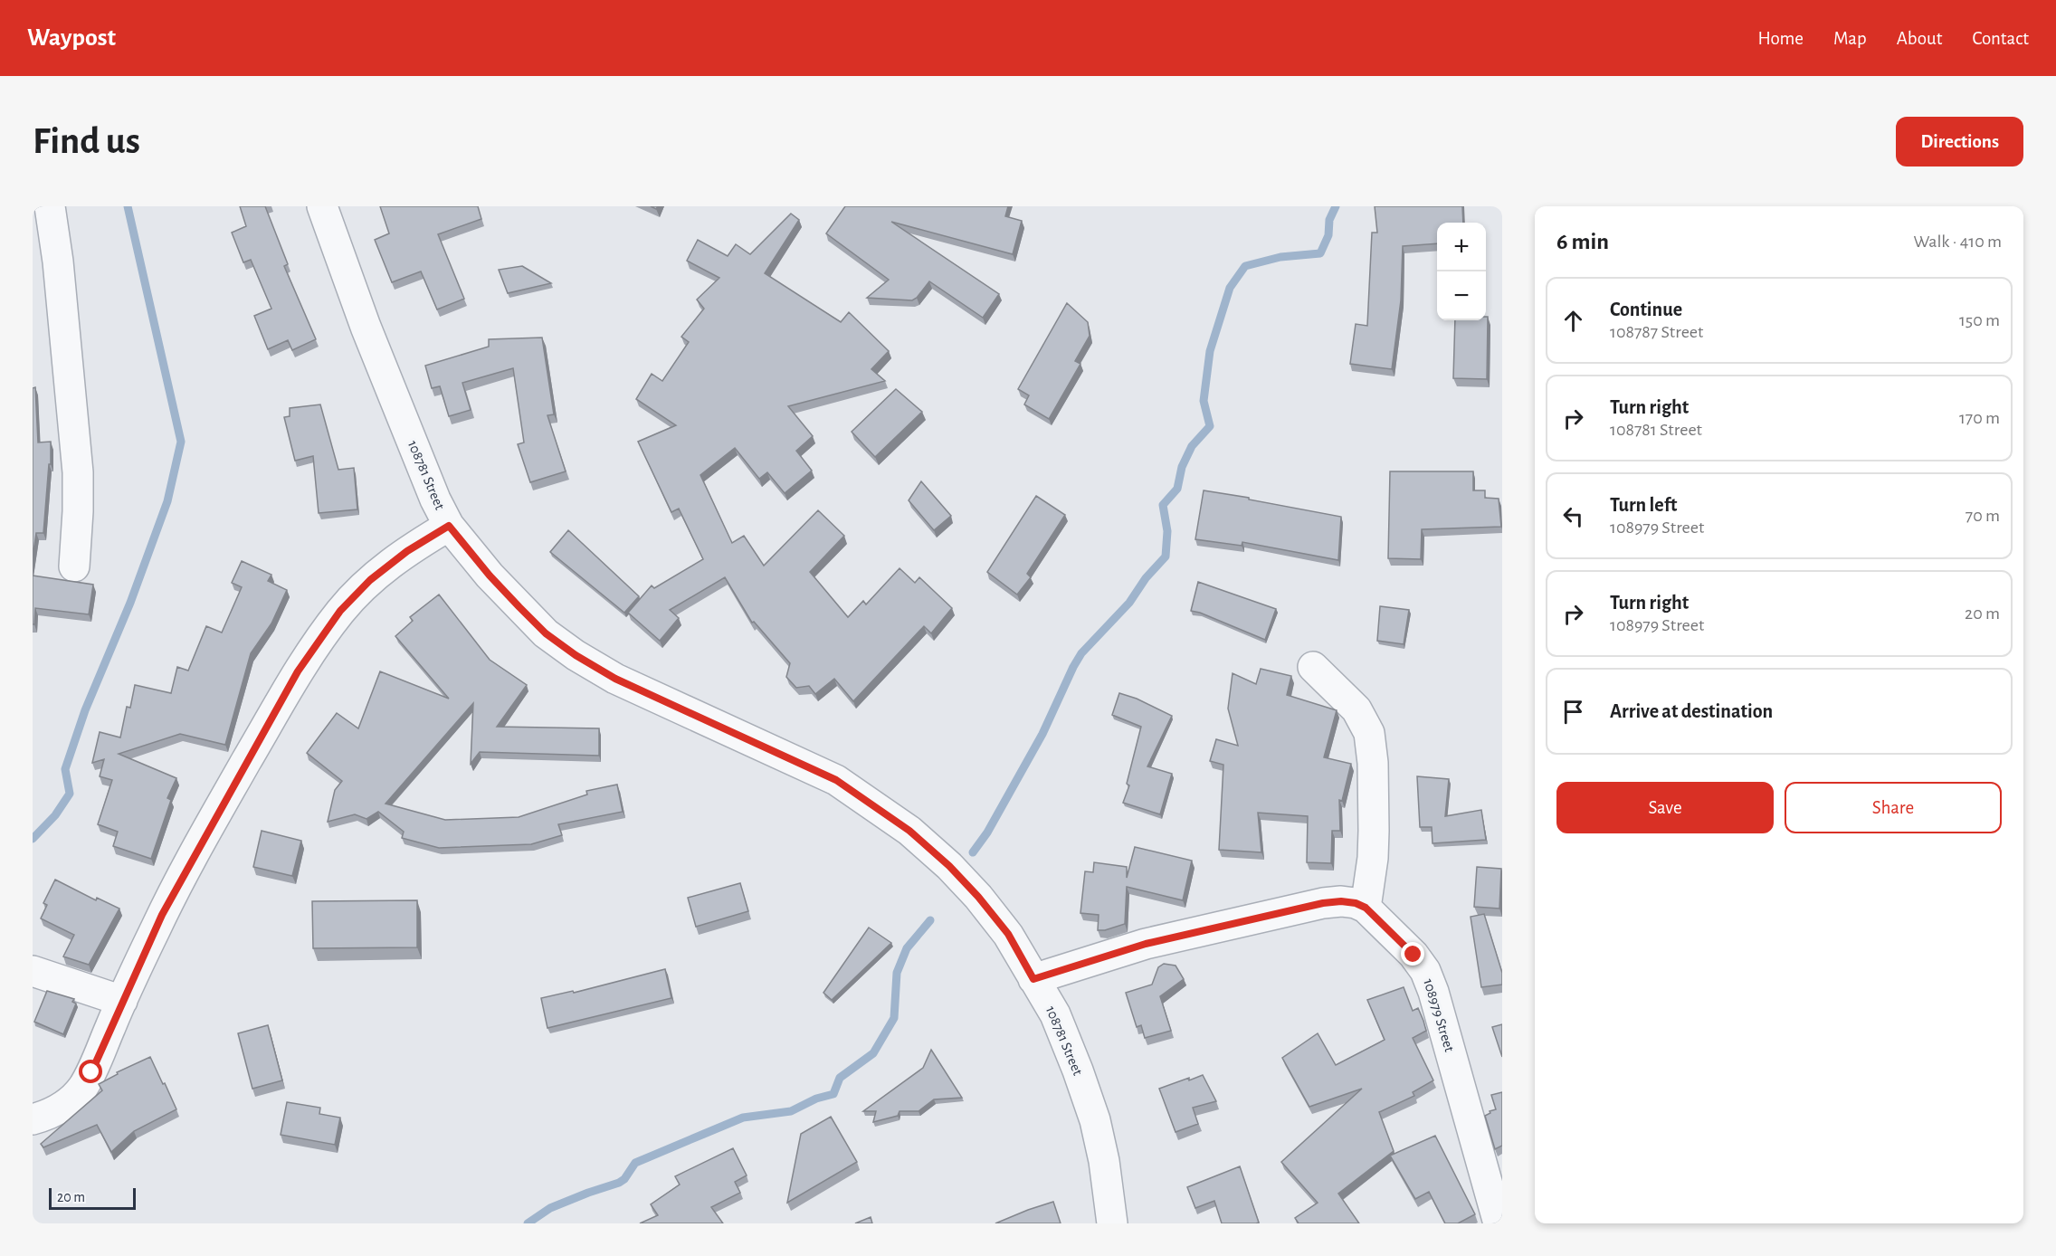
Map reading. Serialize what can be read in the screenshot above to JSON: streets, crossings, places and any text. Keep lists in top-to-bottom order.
{
  "streets": {
    "street": ["108781 Street", "108979 Street"]
  },
  "scale_bar": "20 m",
  "page": {
    "header": "Waypost",
    "nav": [
      "Home",
      "Map",
      "About",
      "Contact"
    ],
    "buttons": [
      "Directions",
      ["Save", "Share"]
    ],
    "title": "Find us",
    "heading": ["6 min", "Walk · 410 m"],
    "map_buttons": ["+", "−"],
    "list": [
      ["Continue", "108787 Street", "150 m"],
      ["Turn right", "108781 Street", "170 m"],
      ["Turn left", "108979 Street", "70 m"],
      ["Turn right", "108979 Street", "20 m"],
      "Arrive at destination"
    ],
    "scale": "20 m"
  }
}
